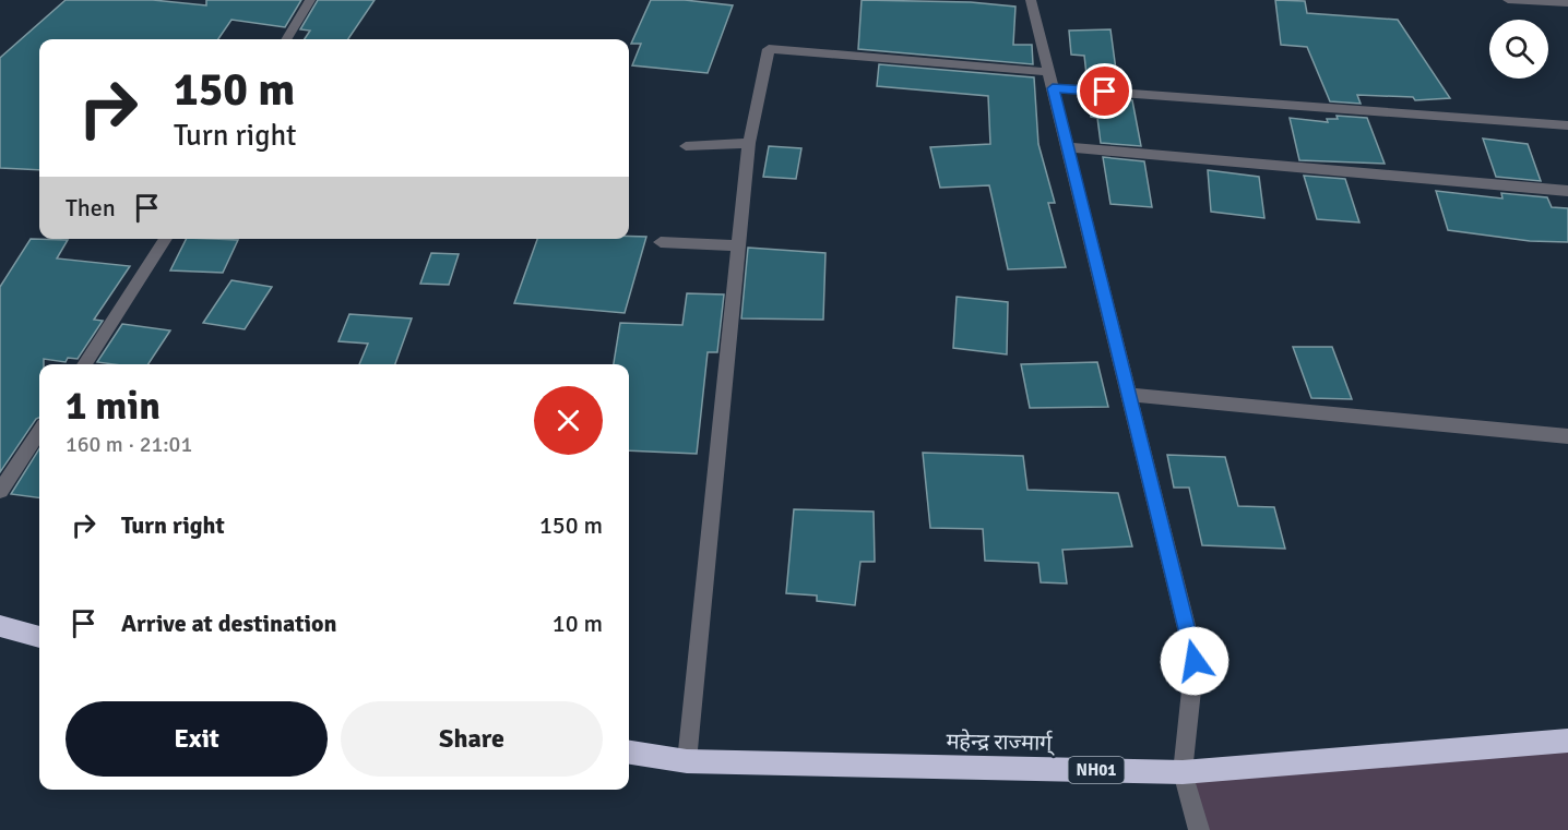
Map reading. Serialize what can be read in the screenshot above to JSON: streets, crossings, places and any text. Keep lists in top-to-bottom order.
{
  "streets": {
    "highway": ["महेन्द्र राज्मार्ग्", "NH01"]
  },
  "page": {
    "turn": ["150 m", "Turn right"],
    "then": "Then",
    "heading": ["1 min", "160 m · 21:01"],
    "list": [
      {
        "name": "Turn right",
        "value": "150 m"
      },
      {
        "name": "Arrive at destination",
        "value": "10 m"
      }
    ],
    "buttons": ["Exit", "Share"]
  }
}
